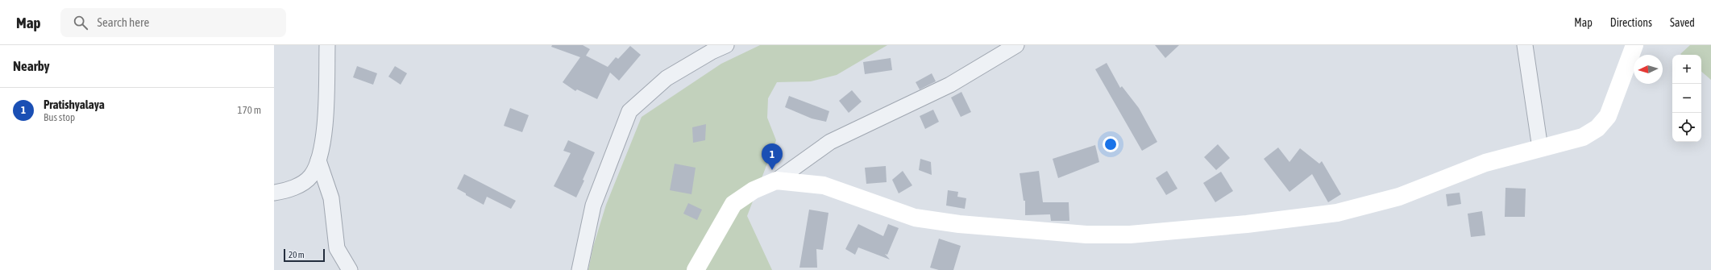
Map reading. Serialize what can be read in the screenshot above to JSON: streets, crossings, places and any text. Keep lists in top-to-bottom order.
{
  "scale_bar": "20 m",
  "north": "left",
  "page": {
    "header": "Map",
    "search": "Search here",
    "nav": ["Map", "Directions", "Saved"],
    "heading": "Nearby",
    "map_buttons": ["+", "−"],
    "list": [
      {
        "mark": "1",
        "name": "Pratishyalaya",
        "note": "Bus stop",
        "value": "170 m"
      }
    ],
    "pins": "1",
    "scale": "20 m"
  }
}
